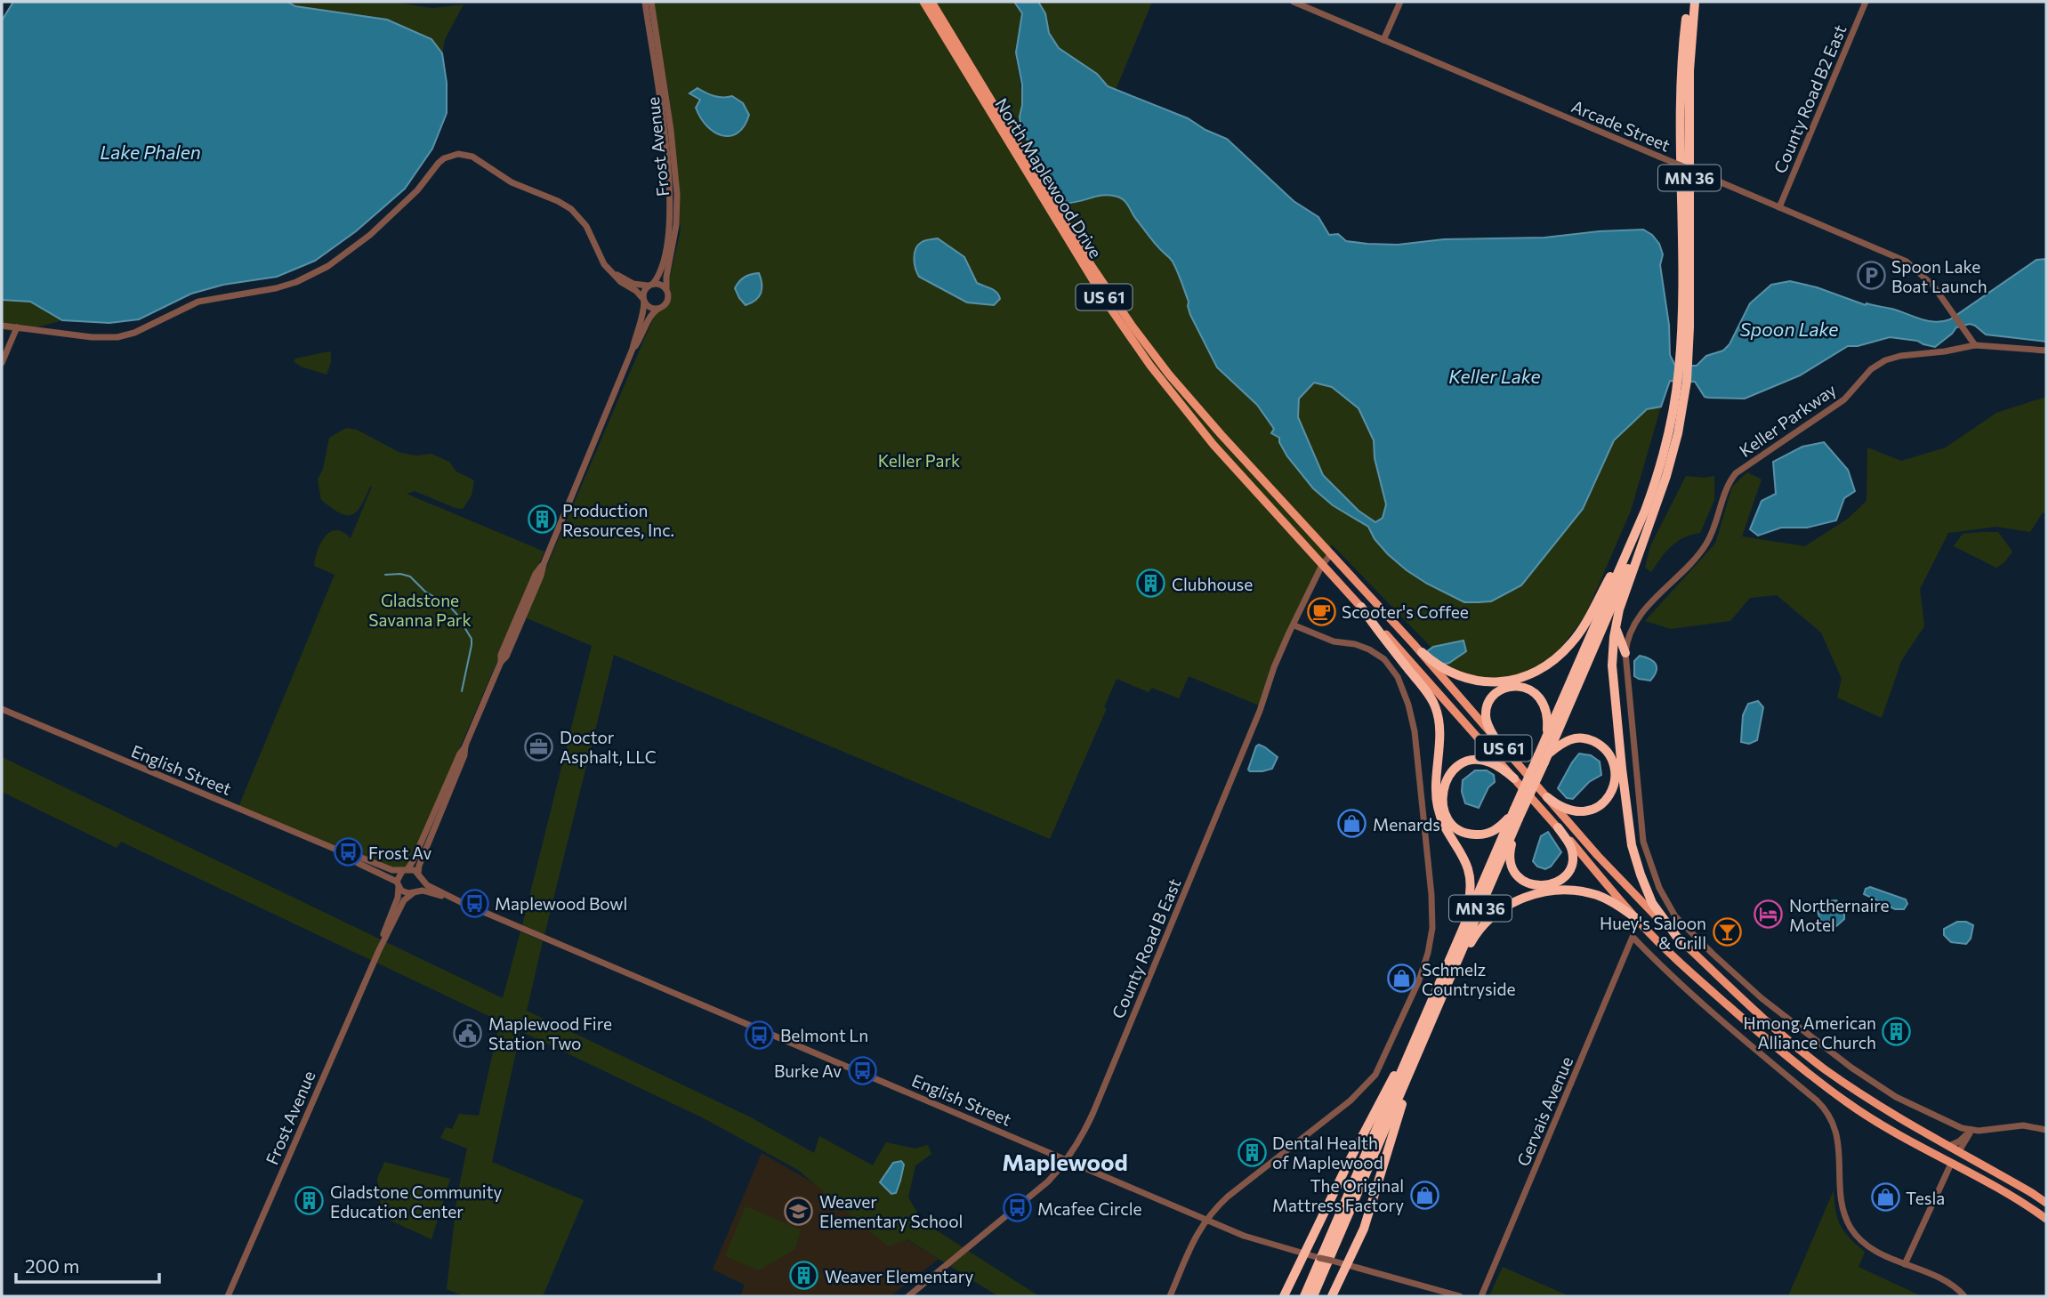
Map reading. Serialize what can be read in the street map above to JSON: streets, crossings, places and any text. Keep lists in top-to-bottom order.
{
  "streets": {
    "highway": ["MN 36"],
    "main road": ["North Maplewood Drive", "US 61"],
    "street": [
      "County Road B2 East",
      "Arcade Street",
      "Frost Avenue",
      "Keller Parkway",
      "English Street",
      "County Road B East",
      "Gervais Avenue"
    ]
  },
  "crossings": [
    ["County Road B2 East", "Arcade Street"],
    ["Arcade Street", "Keller Parkway"],
    ["Frost Avenue", "English Street"],
    ["North Maplewood Drive", "US 61"],
    ["North Maplewood Drive", "County Road B East"],
    ["US 61", "County Road B East"],
    ["English Street", "County Road B East"]
  ],
  "districts": ["Maplewood"],
  "water": ["Lake Phalen", "Spoon Lake", "Keller Lake"],
  "parks": ["Keller Park", "Gladstone Savanna Park"],
  "places": {
    "parking": ["Spoon Lake Boat Launch"],
    "building": [
      "Production Resources, Inc.",
      "Clubhouse",
      "Hmong American Alliance Church",
      "Dental Health of Maplewood",
      "Gladstone Community Education Center",
      "Weaver Elementary"
    ],
    "cafe": ["Scooter's Coffee"],
    "office": ["Doctor Asphalt, LLC"],
    "shop": [
      "Menards",
      "Schmelz Countryside",
      "The Original Mattress Factory",
      "Tesla"
    ],
    "bus stop": [
      "Frost Av",
      "Maplewood Bowl",
      "Belmont Ln",
      "Burke Av",
      "Mcafee Circle"
    ],
    "hotel": ["Northernaire Motel"],
    "bar": ["Huey's Saloon & Grill"],
    "public building": ["Maplewood Fire Station Two"],
    "school or university": ["Weaver Elementary School"]
  },
  "scale_bar": "200 m"
}
